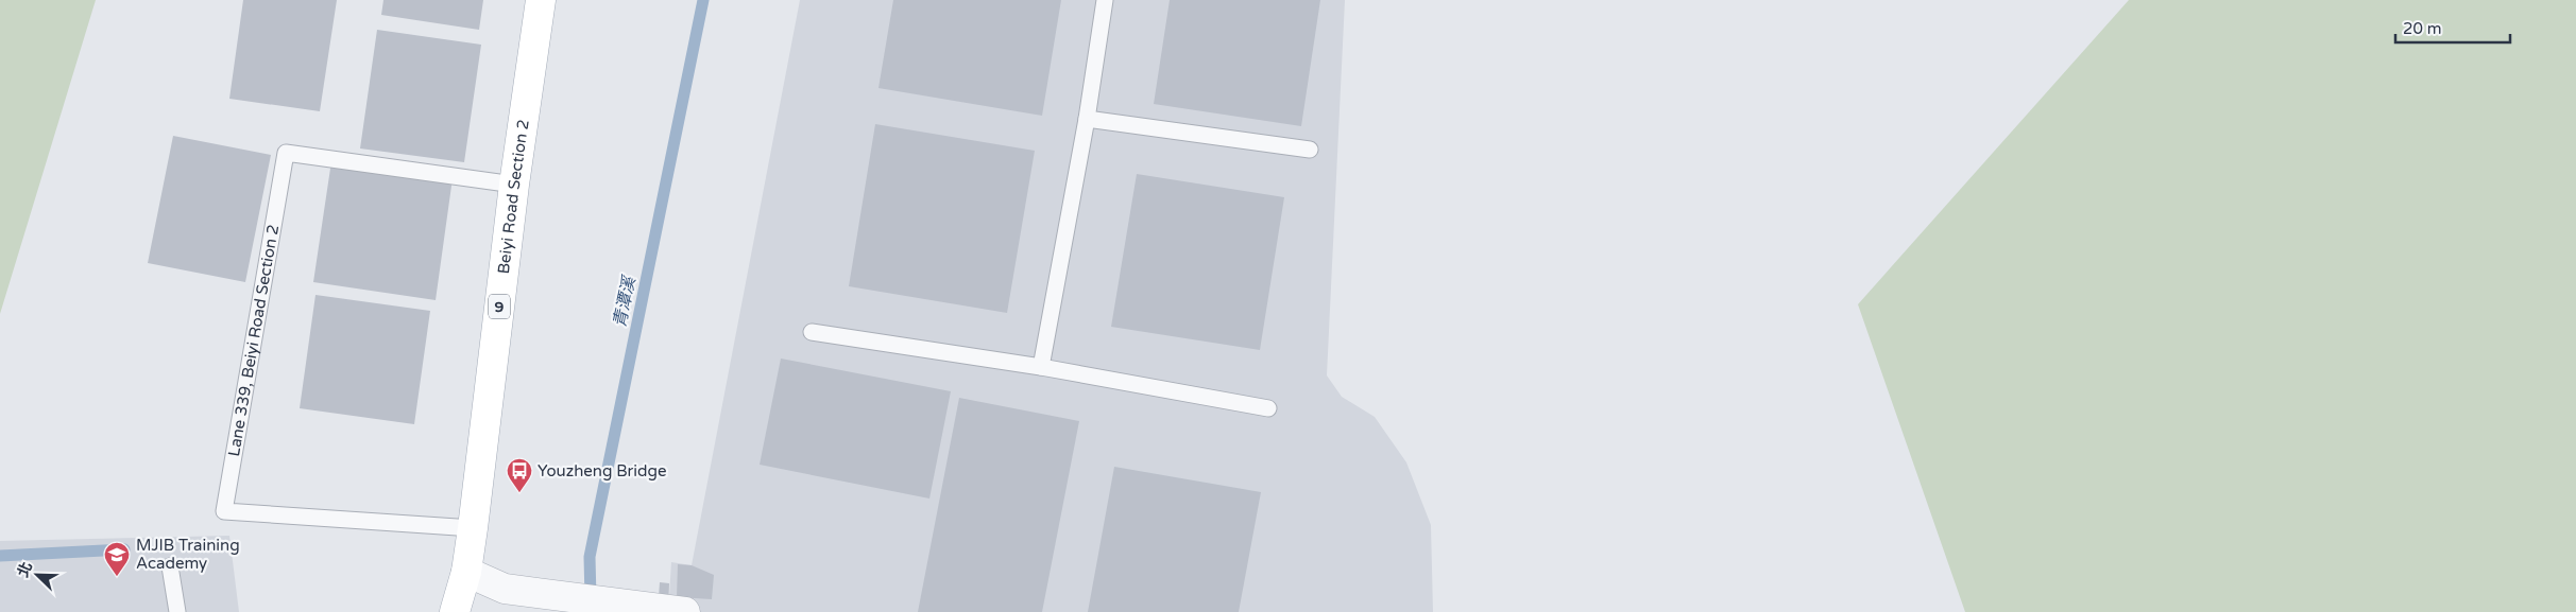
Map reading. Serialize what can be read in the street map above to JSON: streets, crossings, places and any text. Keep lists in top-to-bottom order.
{
  "streets": {
    "main road": ["Beiyi Road Section 2", "9"],
    "lane": ["Lane 339, Beiyi Road Section 2"]
  },
  "crossings": [
    ["Beiyi Road Section 2", "Lane 339, Beiyi Road Section 2"]
  ],
  "water": ["青潭溪"],
  "places": {
    "bus stop": ["Youzheng Bridge"],
    "school or university": ["MJIB Training Academy"]
  },
  "scale_bar": "20 m",
  "north": "top left"
}
